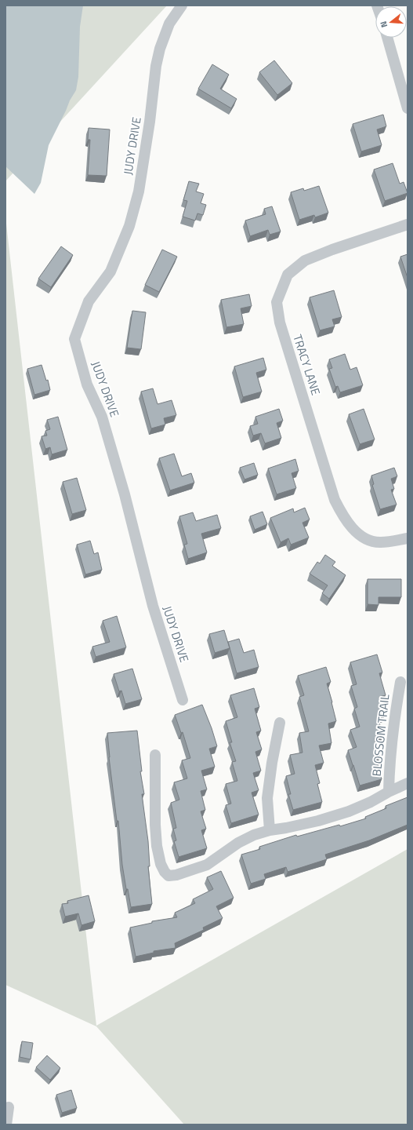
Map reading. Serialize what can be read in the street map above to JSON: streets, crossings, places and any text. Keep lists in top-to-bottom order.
{
  "streets": {
    "street": ["JUDY DRIVE", "TRACY LANE", "BLOSSOM TRAIL"]
  },
  "north": "left"
}
